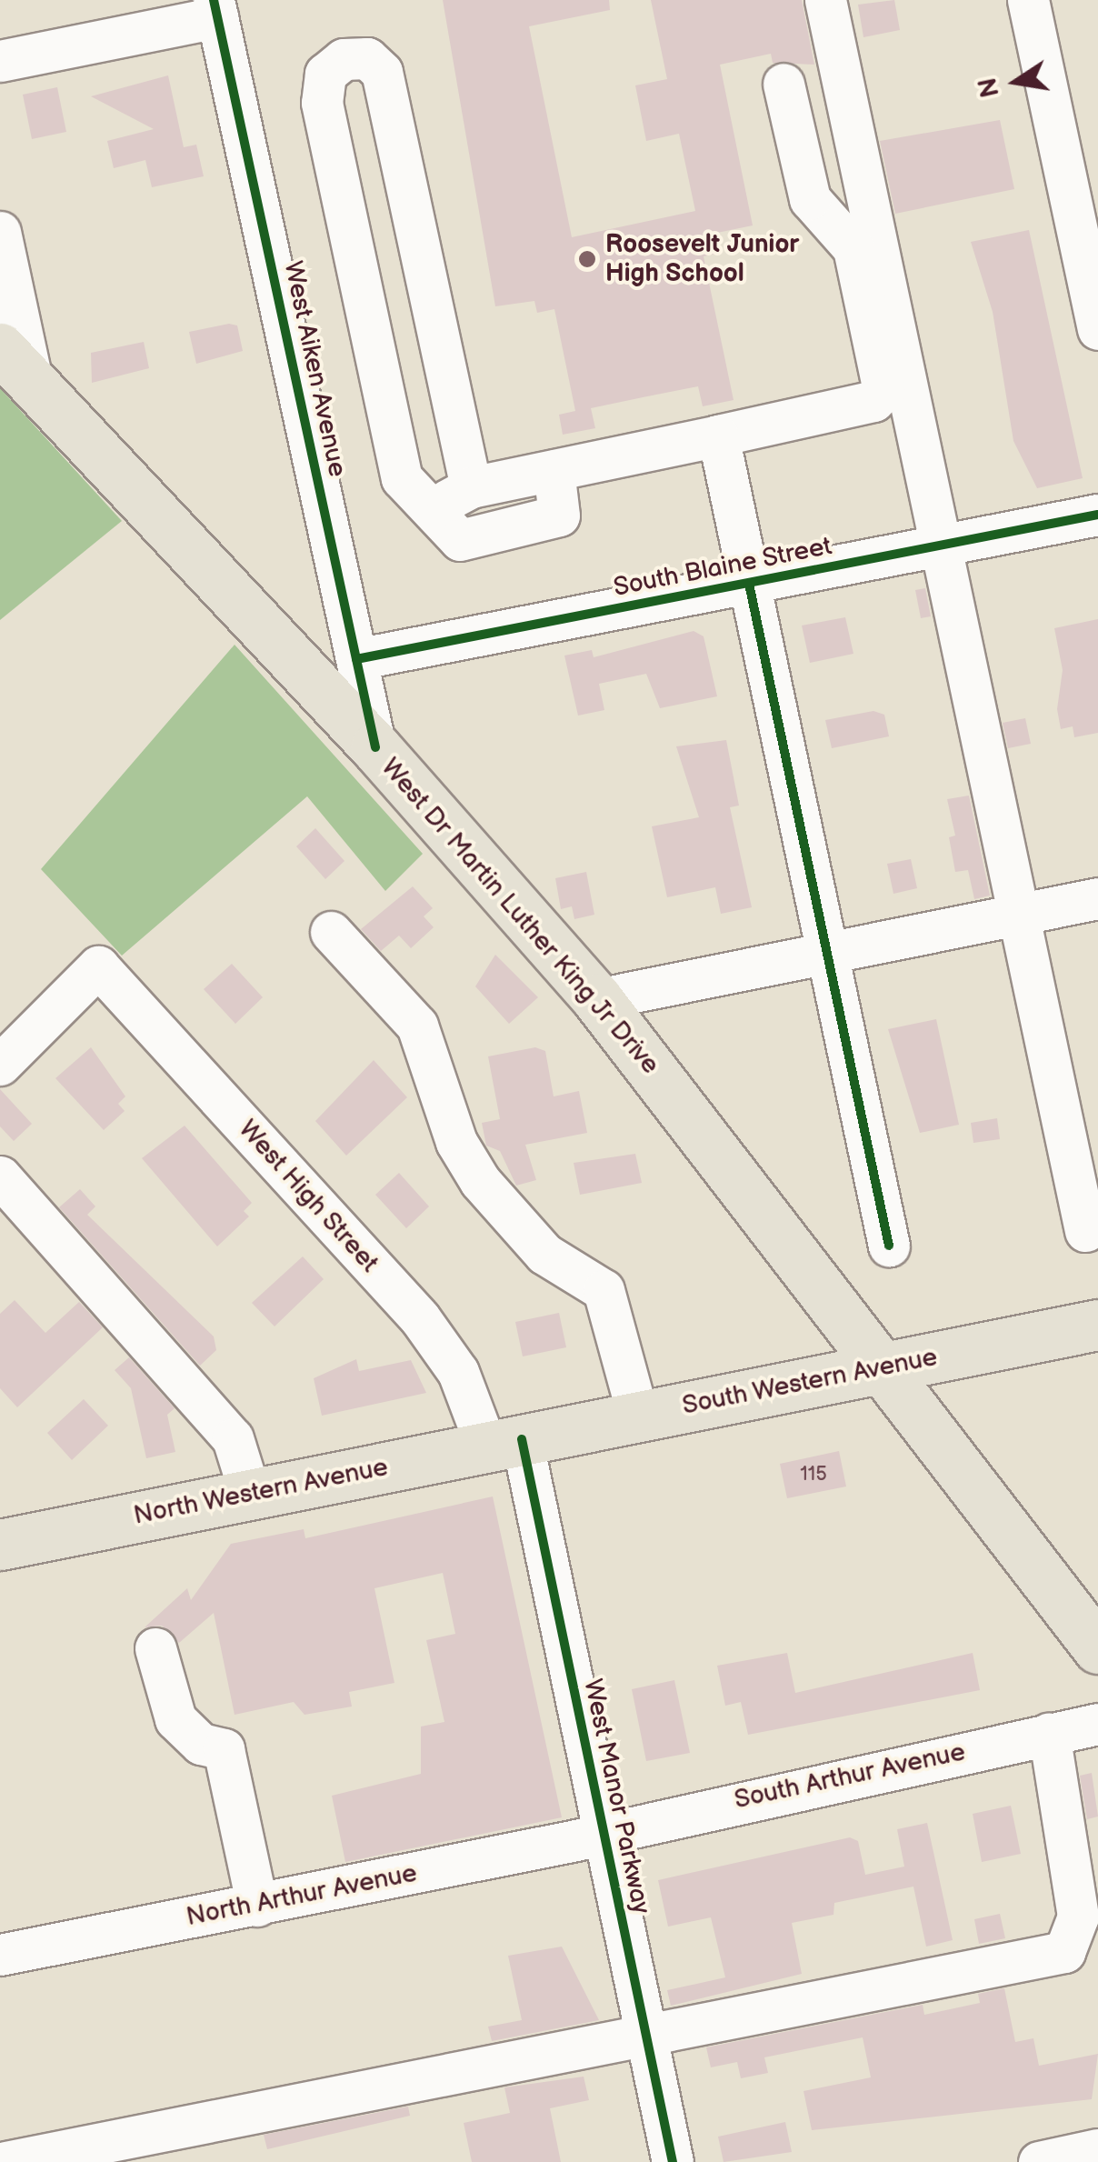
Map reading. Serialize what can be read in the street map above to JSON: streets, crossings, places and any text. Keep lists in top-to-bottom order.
{
  "streets": {
    "main road": ["West Dr Martin Luther King Jr Drive", "South Western Avenue", "North Western Avenue"],
    "street": [
      "West Aiken Avenue",
      "South Blaine Street",
      "West High Street",
      "South Arthur Avenue",
      "West Manor Parkway",
      "North Arthur Avenue"
    ]
  },
  "crossings": [
    ["West Aiken Avenue", "South Blaine Street"],
    ["West Aiken Avenue", "West Dr Martin Luther King Jr Drive"],
    ["West Dr Martin Luther King Jr Drive", "South Western Avenue"],
    ["West High Street", "South Western Avenue"],
    ["West High Street", "North Western Avenue"],
    ["West High Street", "West Manor Parkway"],
    ["South Western Avenue", "North Western Avenue"],
    ["South Western Avenue", "West Manor Parkway"],
    ["North Western Avenue", "West Manor Parkway"],
    ["South Arthur Avenue", "West Manor Parkway"],
    ["South Arthur Avenue", "North Arthur Avenue"],
    ["West Manor Parkway", "North Arthur Avenue"]
  ],
  "places": ["Roosevelt Junior High School"],
  "house_numbers": ["115"],
  "north": "left"
}
